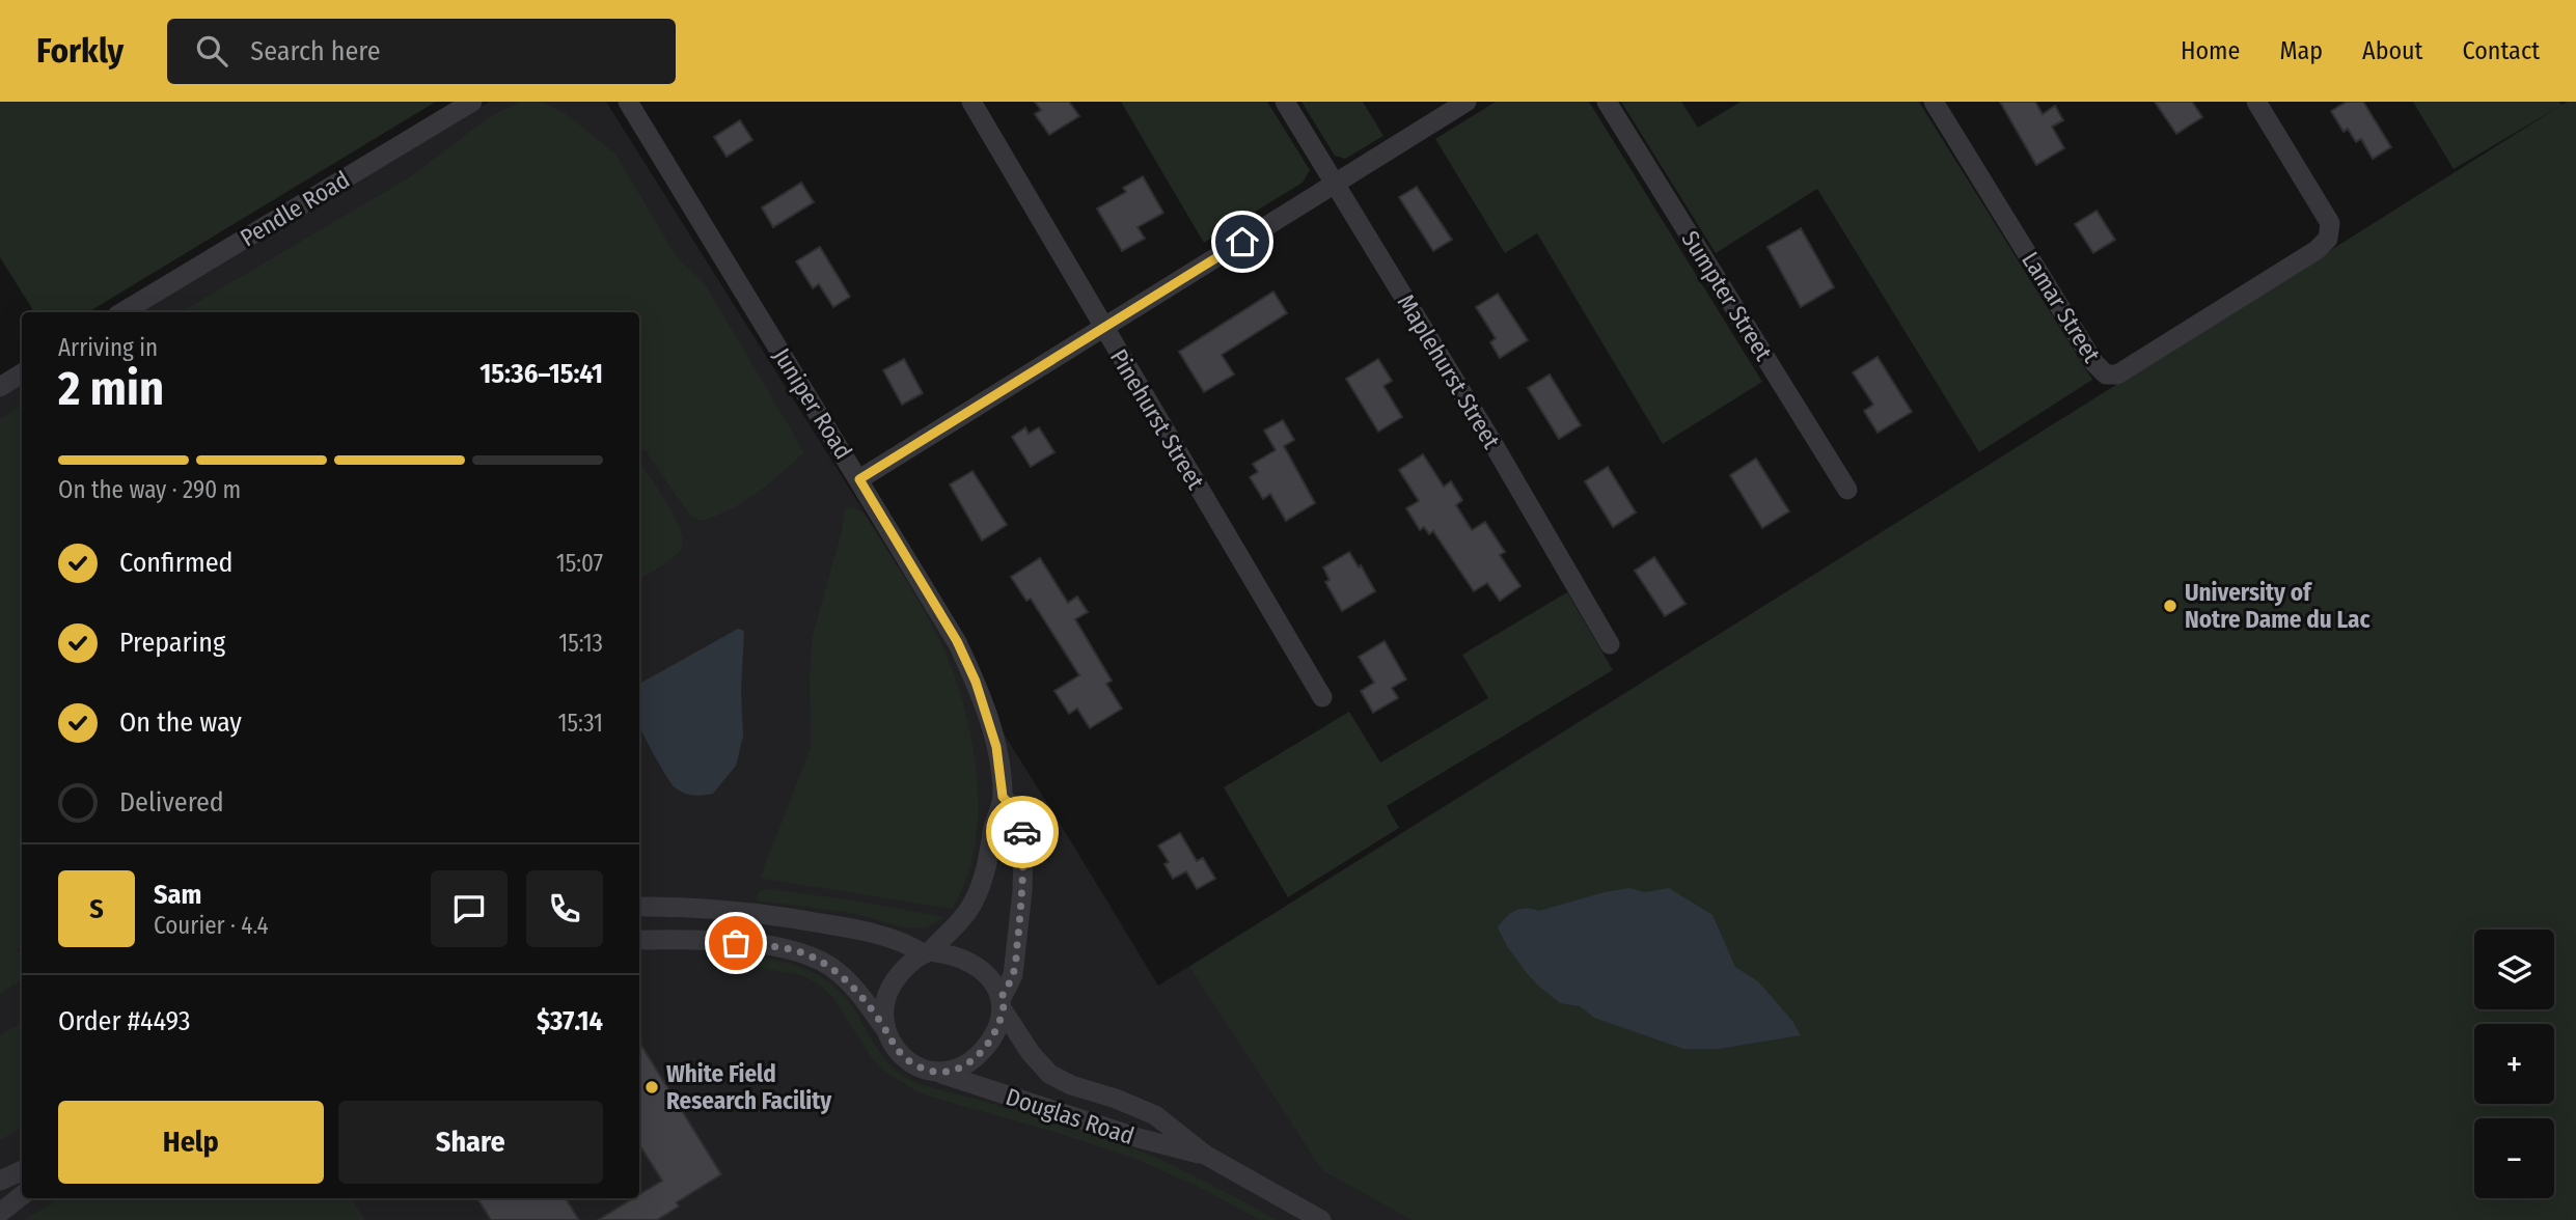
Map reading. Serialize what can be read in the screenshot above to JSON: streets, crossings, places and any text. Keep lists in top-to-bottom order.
{
  "streets": {
    "street": [
      "Pendle Road",
      "Sumpter Street",
      "Lamar Street",
      "Maplehurst Street",
      "Juniper Road",
      "Pinehurst Street",
      "Douglas Road"
    ]
  },
  "crossings": [
    ["Juniper Road", "Douglas Road"]
  ],
  "places": ["University of Notre Dame du Lac", "White Field Research Facility"],
  "page": {
    "header": "Forkly",
    "search": "Search here",
    "nav": [
      "Home",
      "Map",
      "About",
      "Contact"
    ],
    "heading": ["2 min", "Arriving in", "15:36–15:41"],
    "panel": [
      "Sam",
      "Courier · 4.4",
      "Order #4493",
      "$37.14"
    ],
    "bar": "On the way · 290 m",
    "list": [
      ["Confirmed", "15:07"],
      ["Preparing", "15:13"],
      ["On the way", "15:31"],
      "Delivered"
    ],
    "round": "S",
    "map_buttons": ["+", "−"],
    "buttons": ["Help", "Share"]
  }
}
